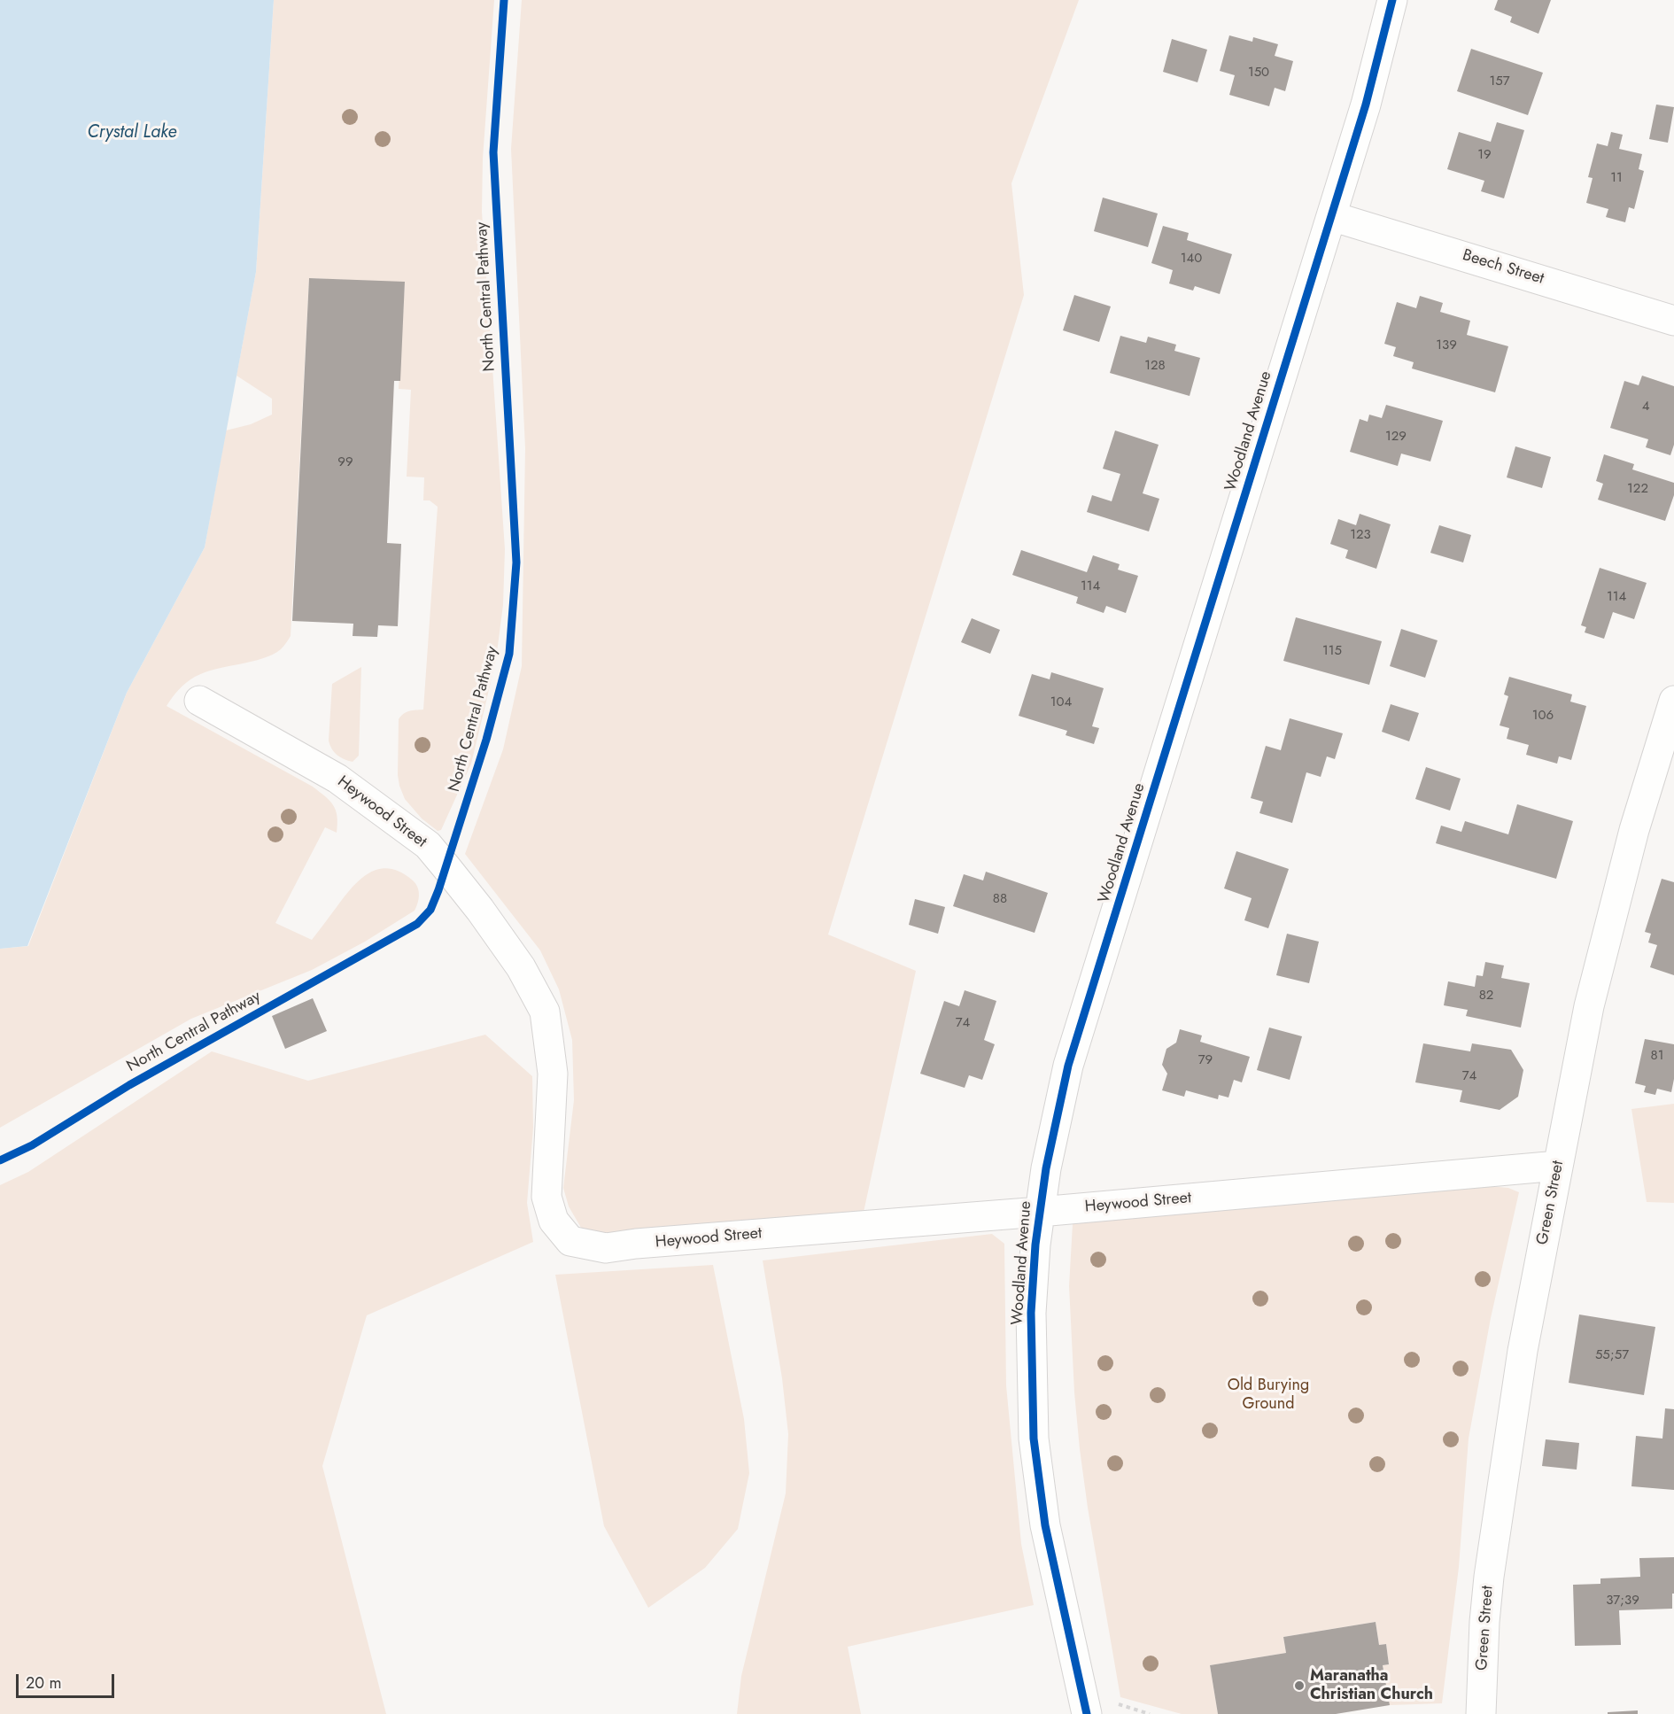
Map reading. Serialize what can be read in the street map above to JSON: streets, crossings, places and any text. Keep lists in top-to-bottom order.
{
  "streets": {
    "street": [
      "Beech Street",
      "Woodland Avenue",
      "Heywood Street",
      "Green Street"
    ],
    "cycle path": ["North Central Pathway"]
  },
  "crossings": [
    ["Beech Street", "Woodland Avenue"],
    ["Woodland Avenue", "Heywood Street"],
    ["Heywood Street", "Green Street"]
  ],
  "water": ["Crystal Lake"],
  "parks": ["Old Burying Ground"],
  "places": ["Maranatha Christian Church"],
  "house_numbers": [
    "150",
    "157",
    "19",
    "11",
    "140",
    "139",
    "128",
    "4",
    "129",
    "99",
    "122",
    "123",
    "114",
    "114",
    "115",
    "104",
    "106",
    "88",
    "82",
    "74",
    "81",
    "79",
    "74",
    "55;57",
    "37;39"
  ],
  "scale_bar": "20 m"
}
